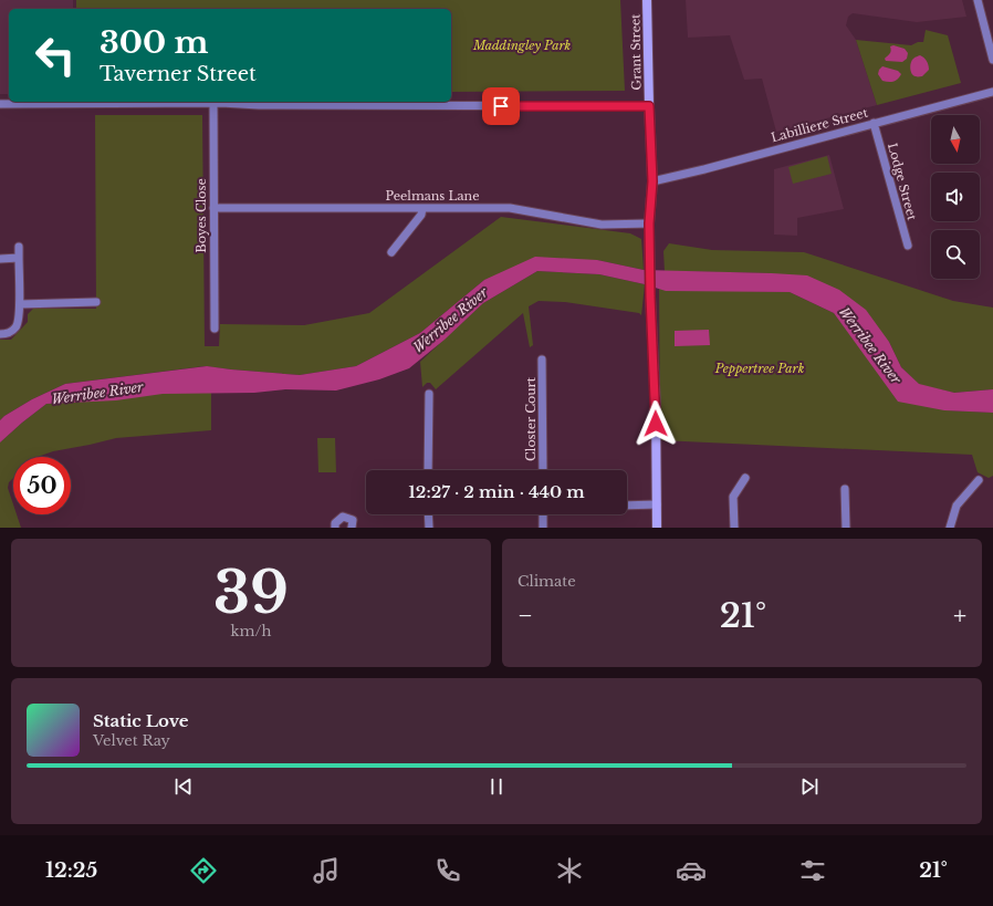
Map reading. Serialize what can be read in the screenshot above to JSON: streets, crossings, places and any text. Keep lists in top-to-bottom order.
{
  "streets": {
    "main road": ["Grant Street"],
    "street": [
      "Labilliere Street",
      "Lodge Street",
      "Peelmans Lane",
      "Boyes Close",
      "Closter Court"
    ]
  },
  "crossings": [
    ["Grant Street", "Labilliere Street"],
    ["Grant Street", "Peelmans Lane"],
    ["Labilliere Street", "Lodge Street"],
    ["Peelmans Lane", "Boyes Close"]
  ],
  "water": ["Werribee River"],
  "parks": ["Maddingley Park", "Peppertree Park"],
  "north": "bottom",
  "page": {
    "turn": ["300 m", "Taverner Street"],
    "limit": "50",
    "trip": "12:27 · 2 min · 440 m",
    "tile": [
      ["39", "km/h"],
      "Climate"
    ],
    "heat": ["−", "21°", "+"],
    "song": ["Static Love", "Velvet Ray"],
    "tabs": ["12:25", "21°"]
  }
}
